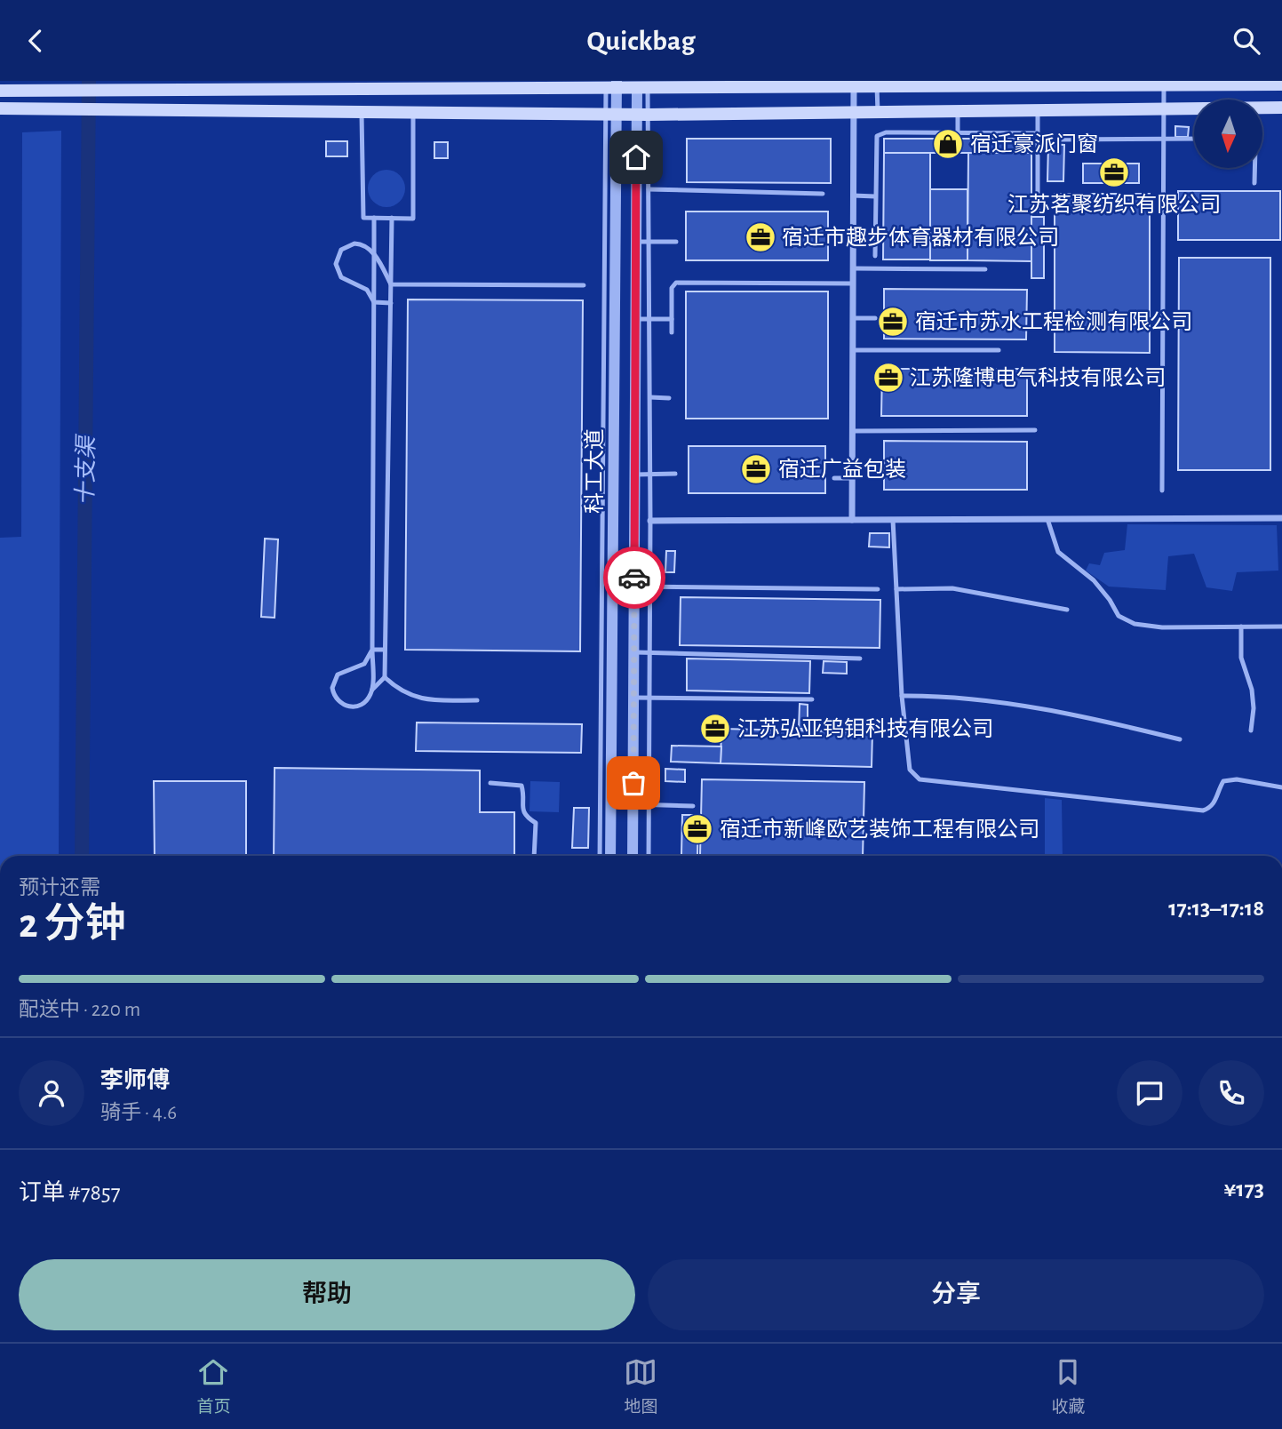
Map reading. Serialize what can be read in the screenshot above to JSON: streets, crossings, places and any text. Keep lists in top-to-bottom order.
{
  "streets": {
    "street": ["科工大道"]
  },
  "water": ["十支渠"],
  "places": {
    "shop": ["宿迁豪派门窗"],
    "office": [
      "江苏茗聚纺织有限公司",
      "宿迁市趣步体育器材有限公司",
      "宿迁市苏水工程检测有限公司",
      "江苏隆博电气科技有限公司",
      "宿迁广益包装",
      "江苏弘亚钨钼科技有限公司",
      "宿迁市新峰欧艺装饰工程有限公司"
    ]
  },
  "north": "bottom",
  "page": {
    "header": "Quickbag",
    "heading": ["2 分钟", "预计还需", "17:13–17:18"],
    "panel": [
      "李师傅",
      "骑手 · 4.6",
      "订单 #7857",
      "¥173"
    ],
    "bar": "配送中 · 220 m",
    "buttons": ["帮助", "分享"],
    "tabs": ["首页", "地图", "收藏"]
  }
}
